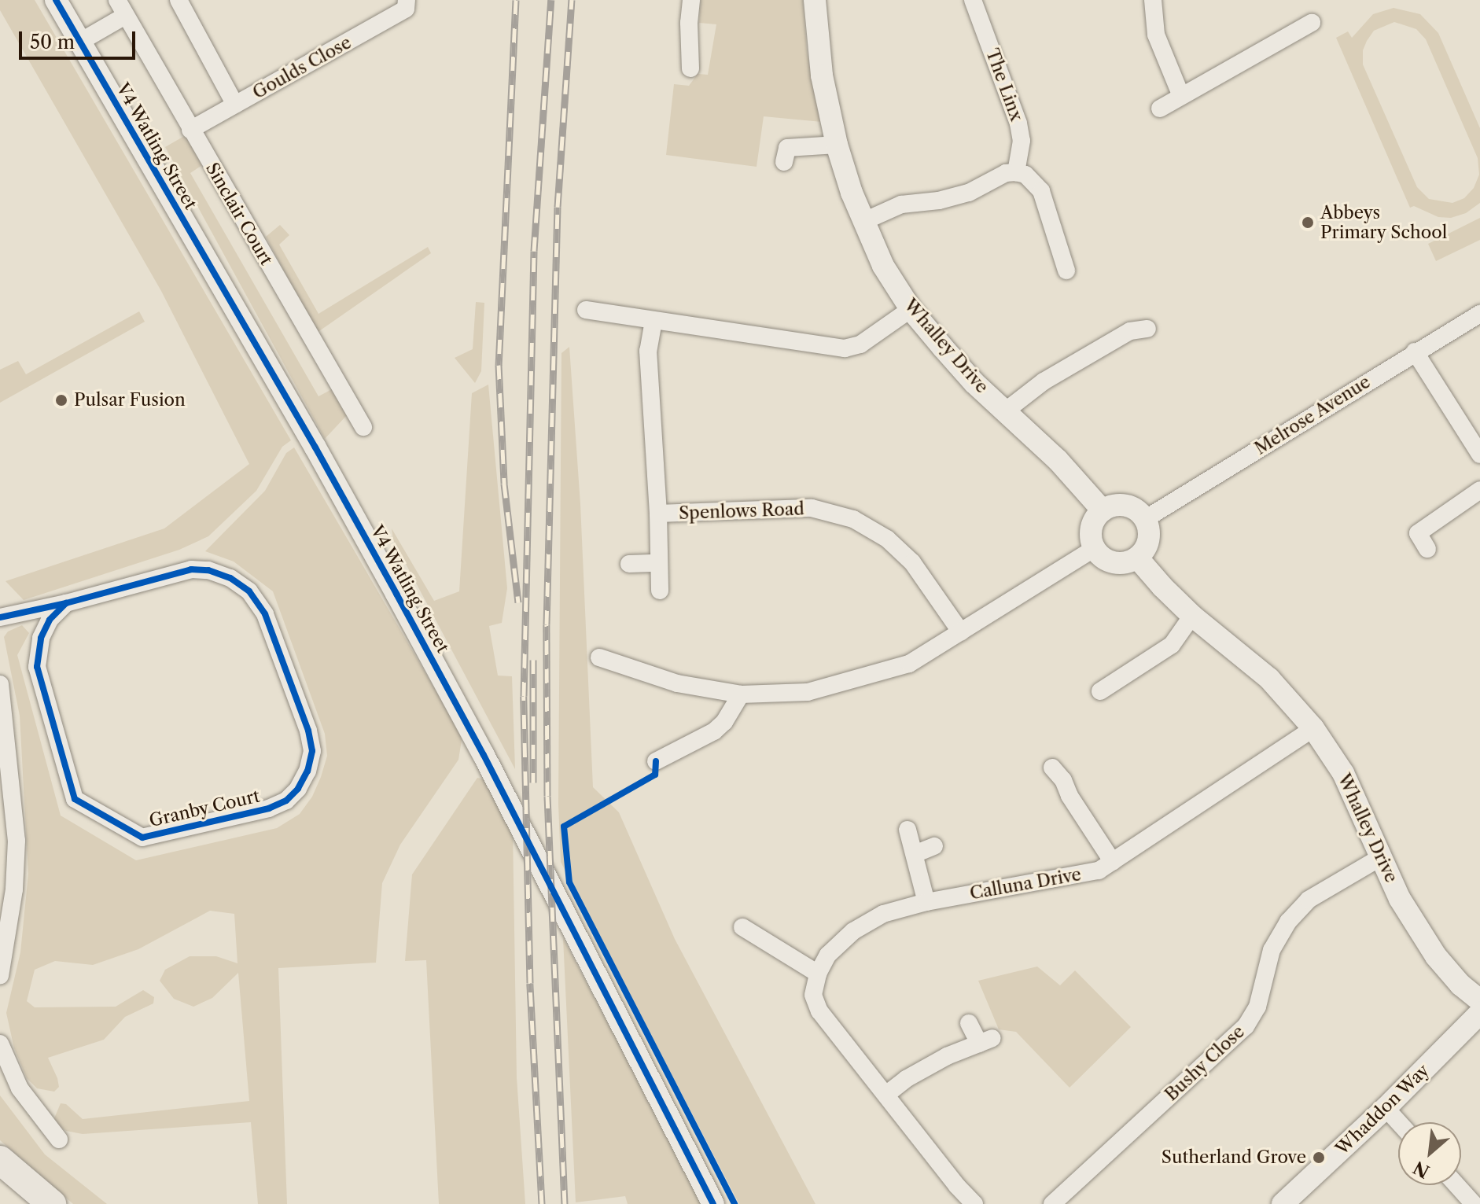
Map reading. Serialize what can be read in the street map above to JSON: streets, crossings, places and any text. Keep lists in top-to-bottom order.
{
  "streets": {
    "street": [
      "Goulds Close",
      "The Linx",
      "V4 Watling Street",
      "Sinclair Court",
      "Whalley Drive",
      "Melrose Avenue",
      "Spenlows Road",
      "Granby Court",
      "Calluna Drive",
      "Bushy Close",
      "Whaddon Way"
    ]
  },
  "crossings": [
    ["Goulds Close", "Sinclair Court"],
    ["Whalley Drive", "Melrose Avenue"],
    ["Whalley Drive", "Calluna Drive"],
    ["Whalley Drive", "Bushy Close"]
  ],
  "places": ["Abbeys Primary School", "Pulsar Fusion", "Sutherland Grove"],
  "scale_bar": "50 m",
  "north": "bottom left"
}
